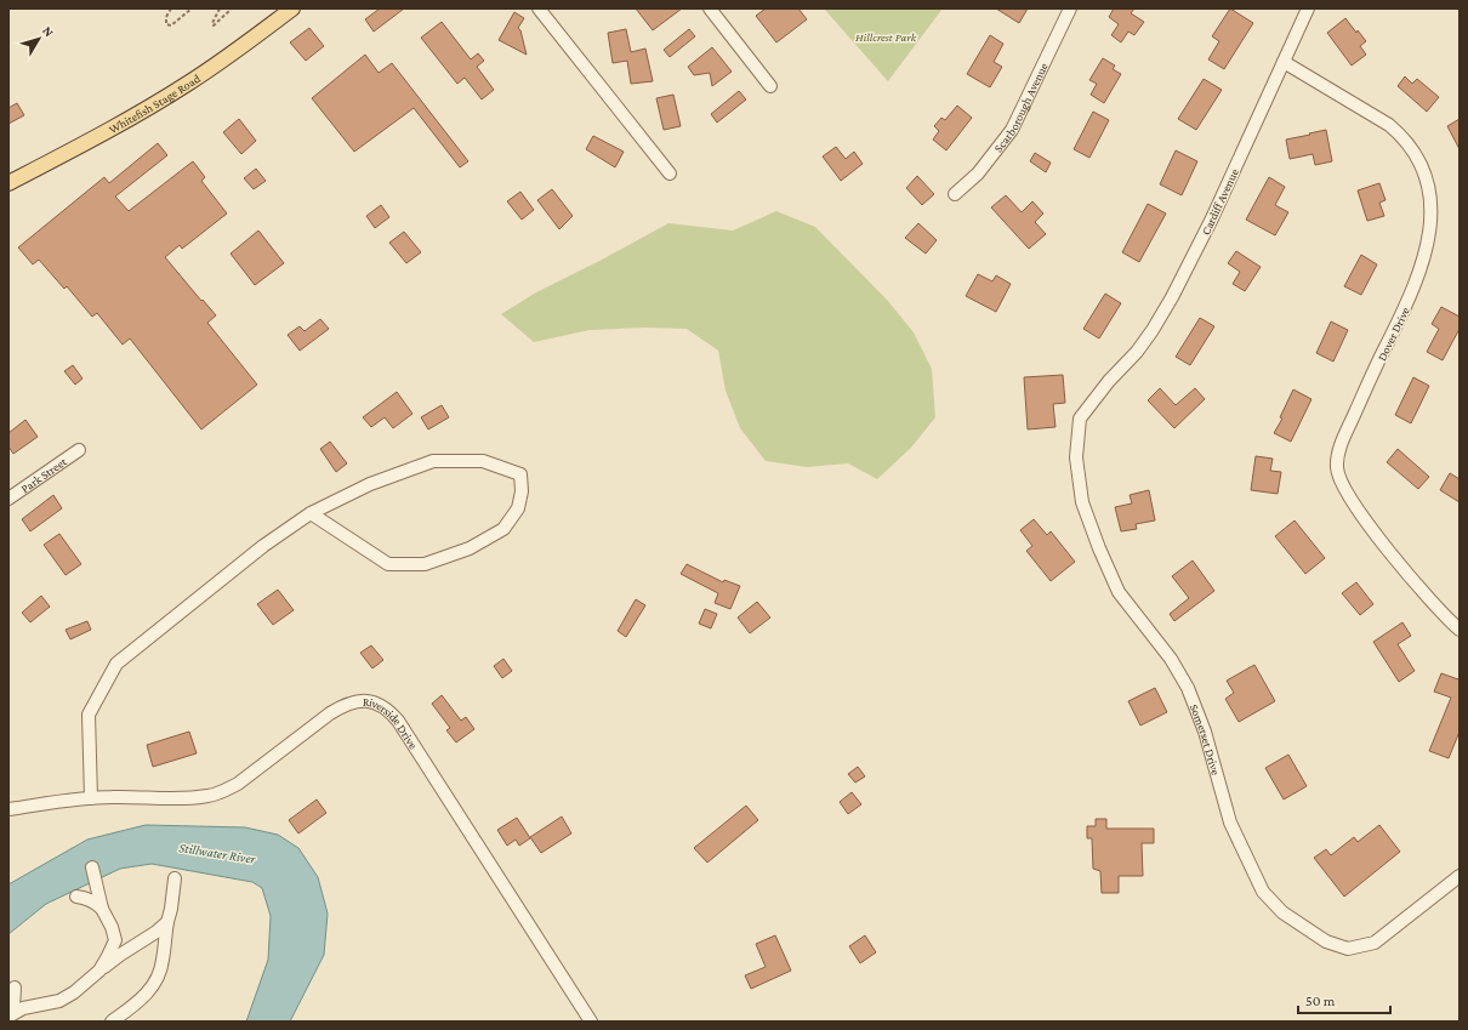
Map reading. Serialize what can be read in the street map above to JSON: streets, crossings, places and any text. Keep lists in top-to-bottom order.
{
  "streets": {
    "main road": ["Whitefish Stage Road"],
    "street": [
      "Scarborough Avenue",
      "Cardiff Avenue",
      "Dover Drive",
      "Park Street",
      "Riverside Drive",
      "Somerset Drive"
    ]
  },
  "crossings": [
    ["Cardiff Avenue", "Dover Drive"],
    ["Cardiff Avenue", "Somerset Drive"]
  ],
  "water": ["Stillwater River"],
  "parks": ["Hillcrest Park"],
  "scale_bar": "50 m",
  "north": "top right"
}
